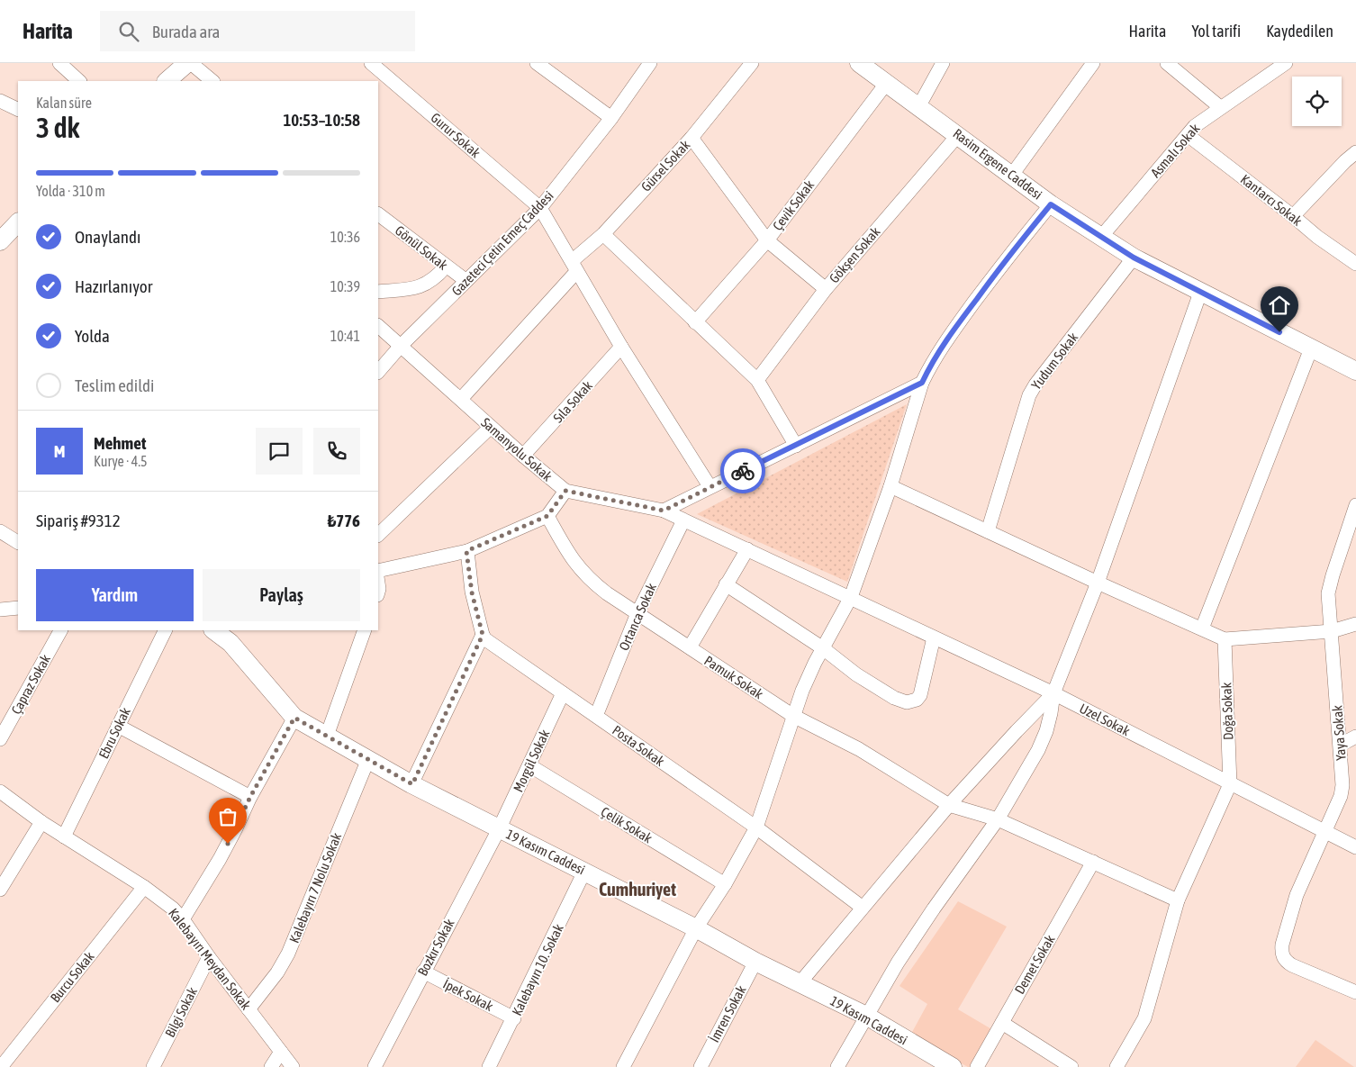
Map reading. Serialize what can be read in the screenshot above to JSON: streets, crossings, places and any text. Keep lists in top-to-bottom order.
{
  "streets": {
    "street": [
      "Gurur Sokak",
      "Asmalı Sokak",
      "Rasim Ergene Caddesi",
      "Gürsel Sokak",
      "Kantarcı Sokak",
      "Çevik Sokak",
      "Gazeteci Çetin Emeç Caddesi",
      "Gönül Sokak",
      "Gökşen Sokak",
      "Yudum Sokak",
      "Sıla Sokak",
      "Samanyolu Sokak",
      "Ortanca Sokak",
      "Pamuk Sokak",
      "Çapraz Sokak",
      "Doğa Sokak",
      "Uzel Sokak",
      "Ebru Sokak",
      "Yaya Sokak",
      "Posta Sokak",
      "Morgül Sokak",
      "Çelik Sokak",
      "19 Kasım Caddesi",
      "Kalebayırı 7 Nolu Sokak",
      "Bozkır Sokak",
      "Kalebayırı Meydan Sokak",
      "Demet Sokak",
      "Kalebayırı 10. Sokak",
      "Burcu Sokak",
      "İpek Sokak",
      "Bilgi Sokak",
      "İmren Sokak"
    ]
  },
  "crossings": [
    ["Gurur Sokak", "Gürsel Sokak"],
    ["Gurur Sokak", "Gazeteci Çetin Emeç Caddesi"],
    ["Gurur Sokak", "Sıla Sokak"],
    ["Asmalı Sokak", "Rasim Ergene Caddesi"],
    ["Asmalı Sokak", "Kantarcı Sokak"],
    ["Rasim Ergene Caddesi", "Çevik Sokak"],
    ["Rasim Ergene Caddesi", "Gökşen Sokak"],
    ["Rasim Ergene Caddesi", "Yudum Sokak"],
    ["Gürsel Sokak", "Samanyolu Sokak"],
    ["Gazeteci Çetin Emeç Caddesi", "Gönül Sokak"],
    ["Gazeteci Çetin Emeç Caddesi", "Samanyolu Sokak"],
    ["Sıla Sokak", "Samanyolu Sokak"],
    ["Samanyolu Sokak", "Ortanca Sokak"],
    ["Samanyolu Sokak", "Uzel Sokak"],
    ["Ortanca Sokak", "Pamuk Sokak"],
    ["Ortanca Sokak", "Posta Sokak"],
    ["Pamuk Sokak", "Demet Sokak"],
    ["Doğa Sokak", "Uzel Sokak"],
    ["Uzel Sokak", "Yaya Sokak"],
    ["Ebru Sokak", "Kalebayırı Meydan Sokak"],
    ["Posta Sokak", "Morgül Sokak"],
    ["Morgül Sokak", "Çelik Sokak"],
    ["Morgül Sokak", "19 Kasım Caddesi"],
    ["Morgül Sokak", "Bozkır Sokak"],
    ["19 Kasım Caddesi", "Kalebayırı 7 Nolu Sokak"],
    ["19 Kasım Caddesi", "Bozkır Sokak"],
    ["19 Kasım Caddesi", "Kalebayırı 10. Sokak"],
    ["19 Kasım Caddesi", "İmren Sokak"],
    ["Kalebayırı 7 Nolu Sokak", "Kalebayırı Meydan Sokak"],
    ["Bozkır Sokak", "İpek Sokak"],
    ["Kalebayırı Meydan Sokak", "Burcu Sokak"],
    ["Kalebayırı Meydan Sokak", "Bilgi Sokak"],
    ["Kalebayırı 10. Sokak", "İpek Sokak"]
  ],
  "districts": ["Cumhuriyet"],
  "page": {
    "header": "Harita",
    "search": "Burada ara",
    "nav": ["Harita", "Yol tarifi", "Kaydedilen"],
    "heading": ["3 dk", "Kalan süre", "10:53–10:58"],
    "panel": [
      "Mehmet",
      "Kurye · 4.5",
      "Sipariş #9312",
      "₺776"
    ],
    "bar": "Yolda · 310 m",
    "list": [
      ["Onaylandı", "10:36"],
      ["Hazırlanıyor", "10:39"],
      ["Yolda", "10:41"],
      "Teslim edildi"
    ],
    "round": "M",
    "buttons": ["Yardım", "Paylaş"]
  }
}
